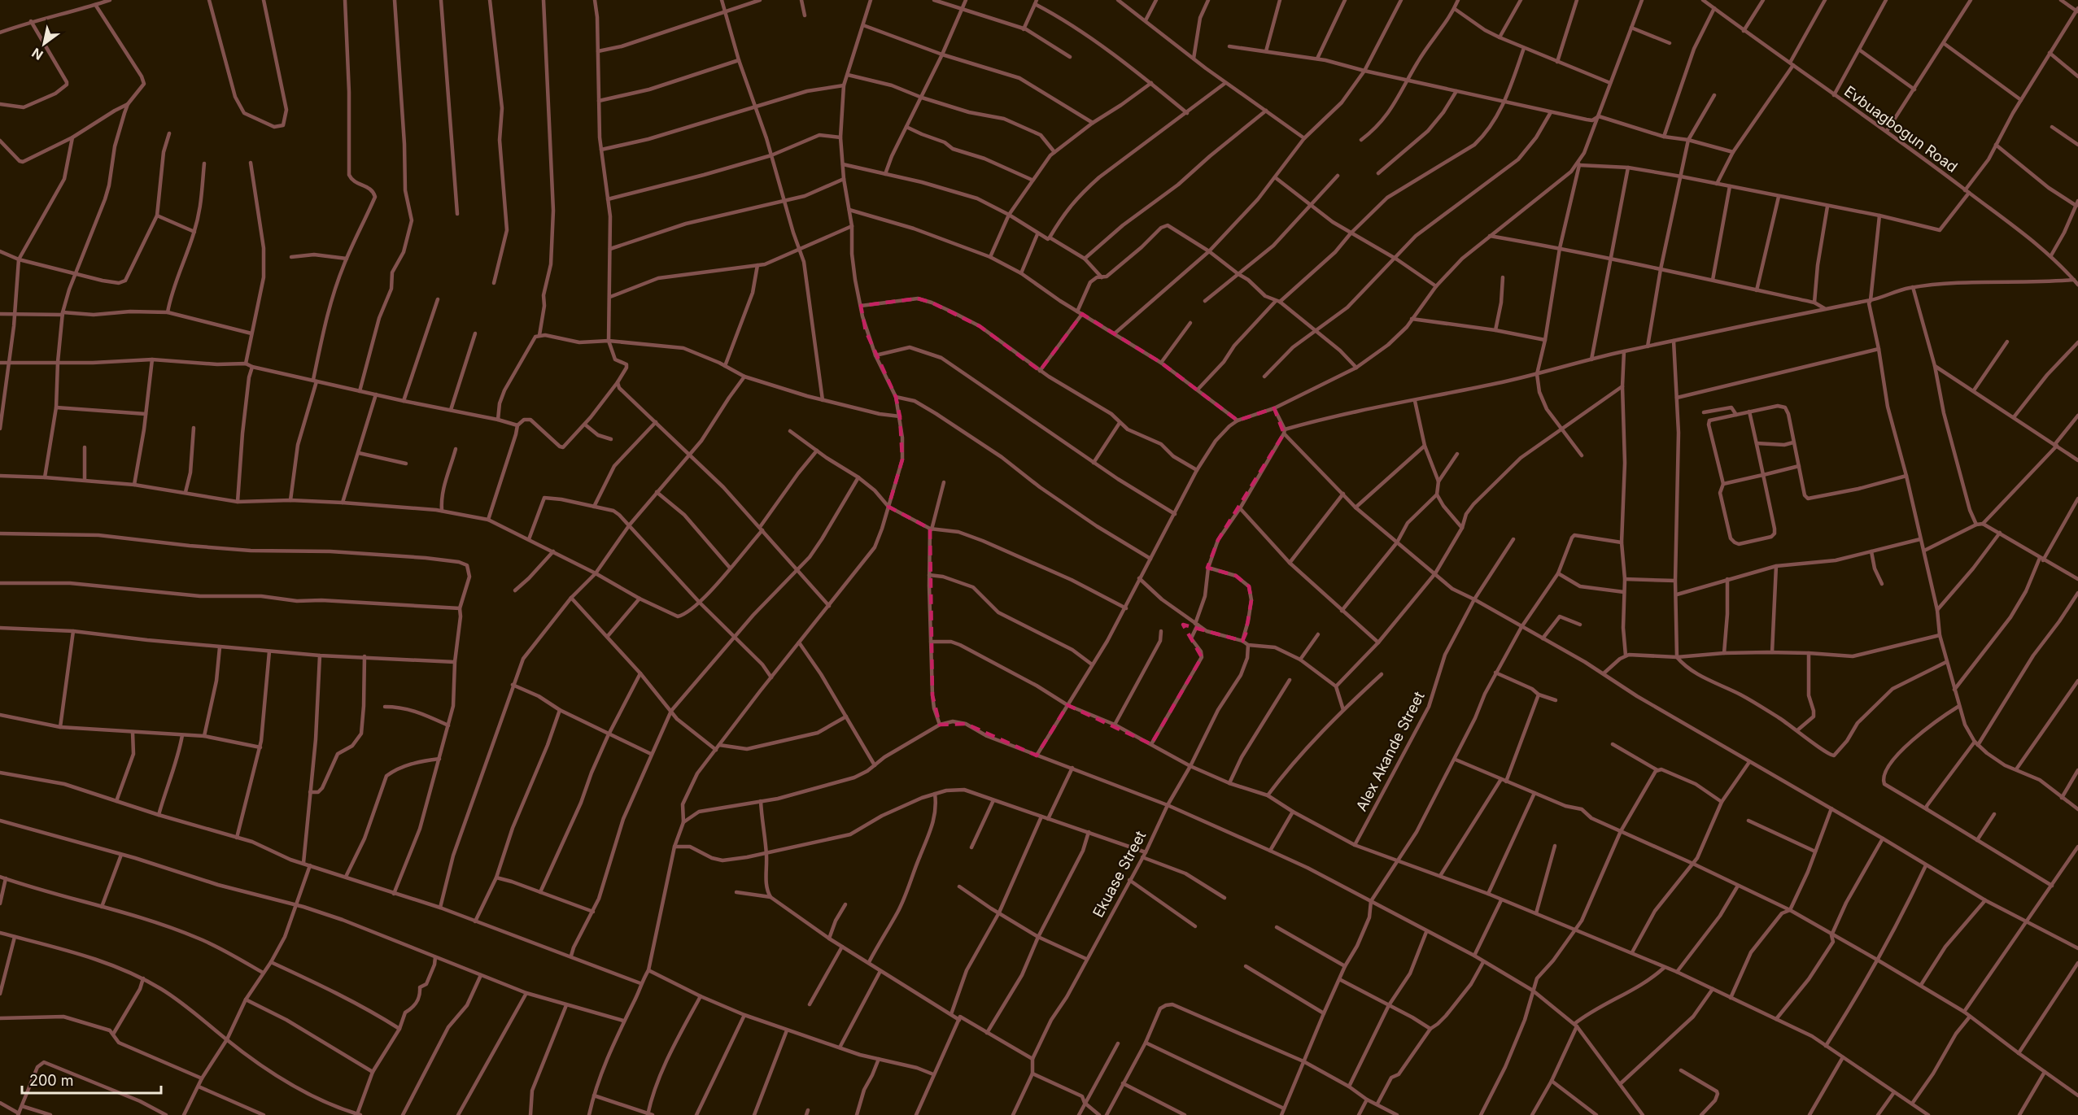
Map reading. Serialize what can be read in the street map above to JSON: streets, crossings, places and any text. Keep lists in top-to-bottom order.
{
  "streets": {
    "street": ["Evbuagbogun Road", "Alex Akande Street", "Ekuase Street"]
  },
  "scale_bar": "200 m",
  "north": "bottom left"
}
